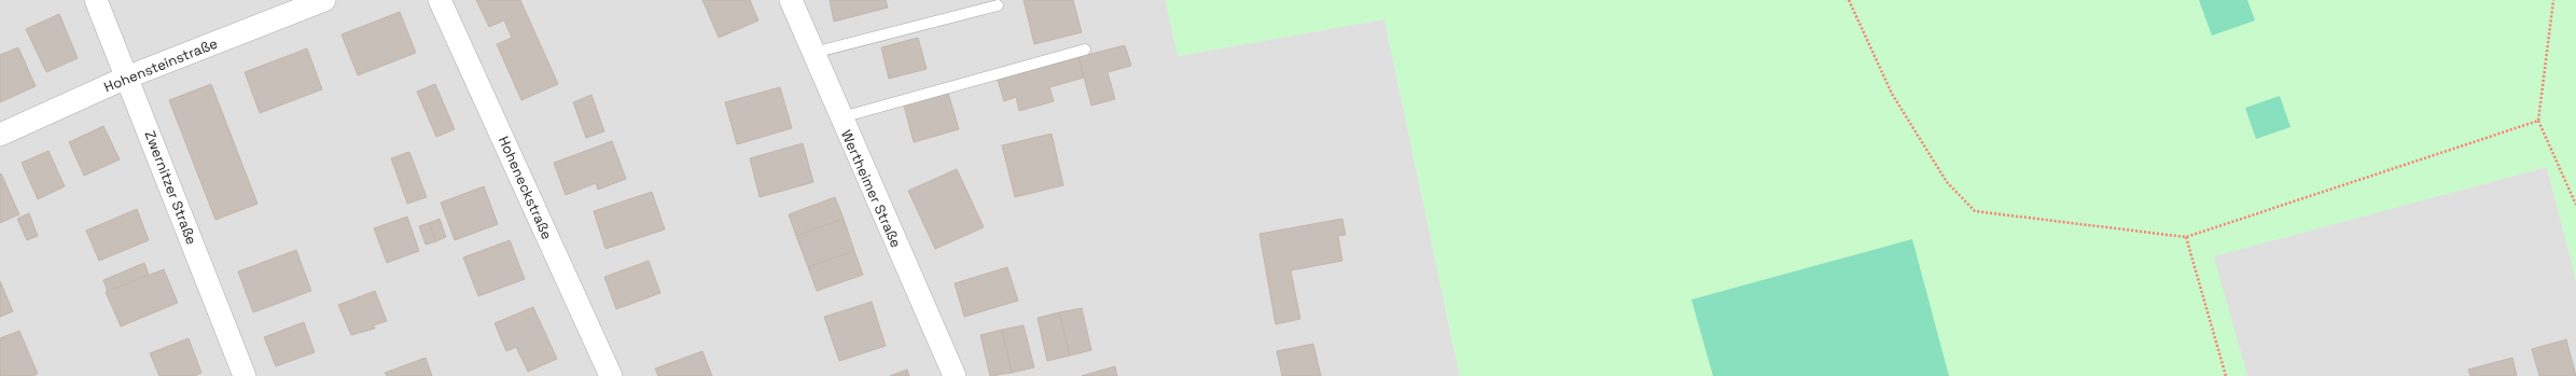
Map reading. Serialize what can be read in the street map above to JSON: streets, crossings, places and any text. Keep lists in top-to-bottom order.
{
  "streets": {
    "street": [
      "Hohensteinstraße",
      "Zwernitzer Straße",
      "Hoheneckstraße",
      "Wertheimer Straße"
    ]
  },
  "crossings": [
    ["Hohensteinstraße", "Zwernitzer Straße"]
  ]
}
